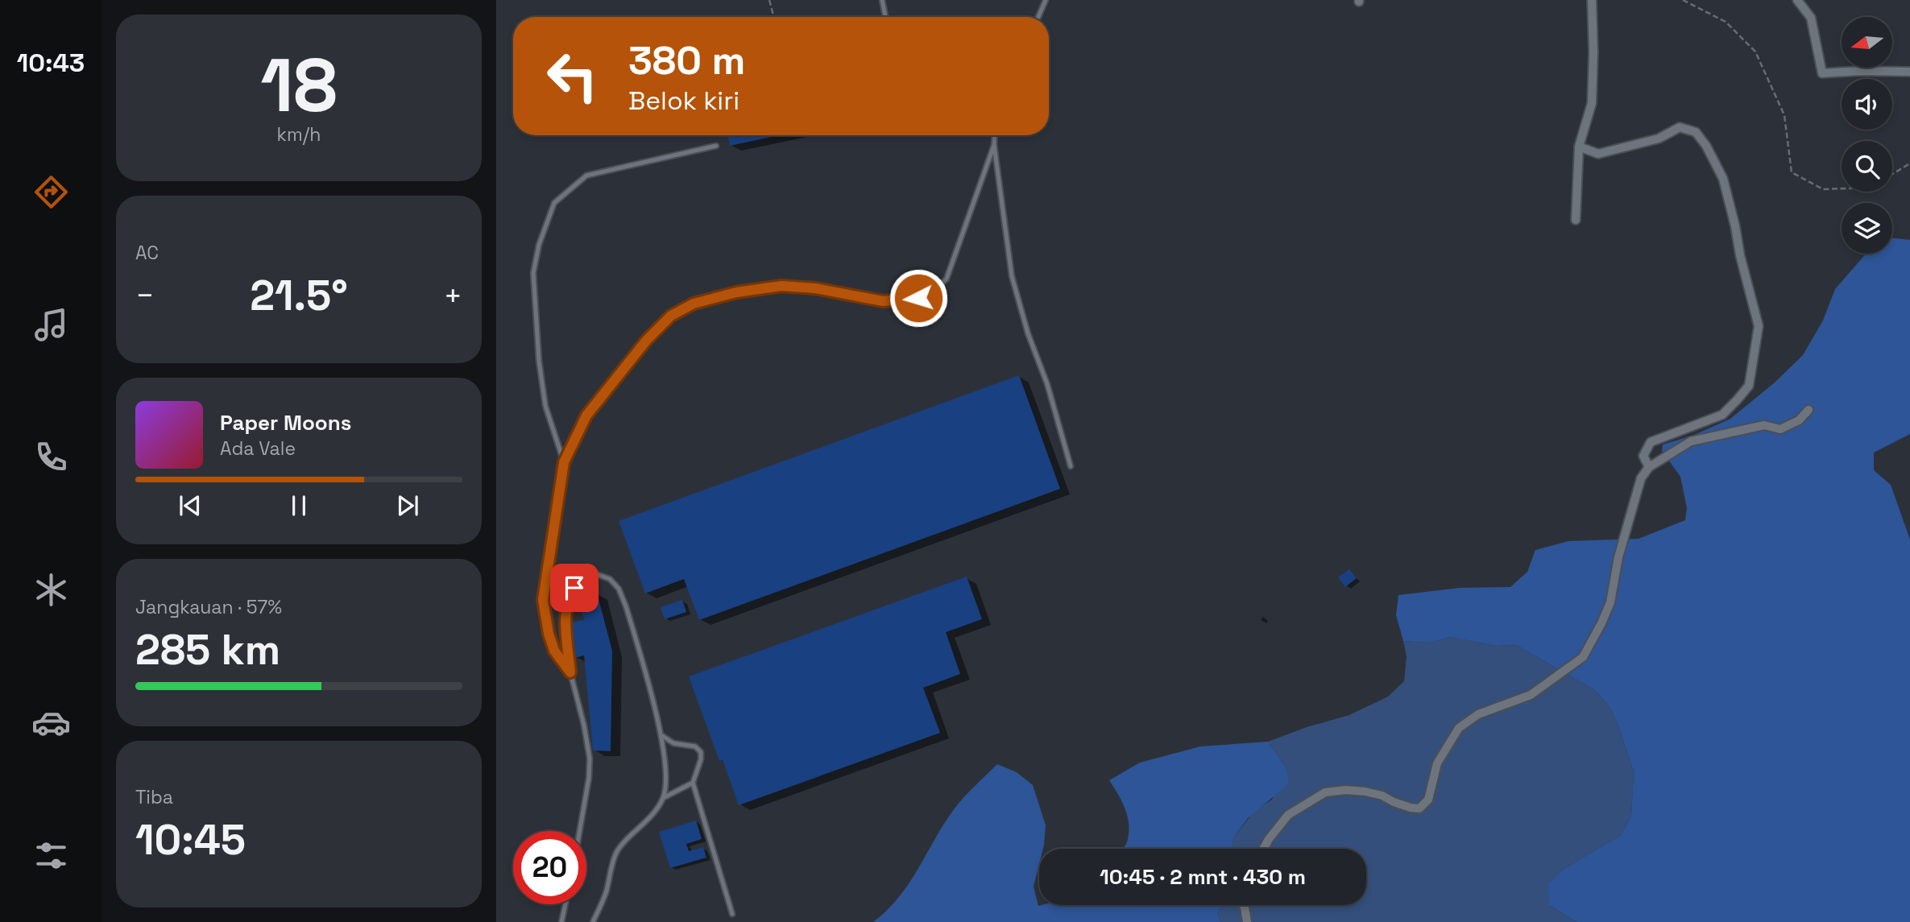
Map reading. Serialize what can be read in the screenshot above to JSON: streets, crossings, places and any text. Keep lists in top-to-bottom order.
{
  "north": "left",
  "page": {
    "tabs": "10:43",
    "tile": [
      ["18", "km/h"],
      "AC",
      ["Jangkauan · 57%", "285 km"],
      ["Tiba", "10:45"]
    ],
    "turn": ["380 m", "Belok kiri"],
    "heat": ["−", "21.5°", "+"],
    "song": ["Paper Moons", "Ada Vale"],
    "limit": "20",
    "trip": "10:45 · 2 mnt · 430 m"
  }
}
